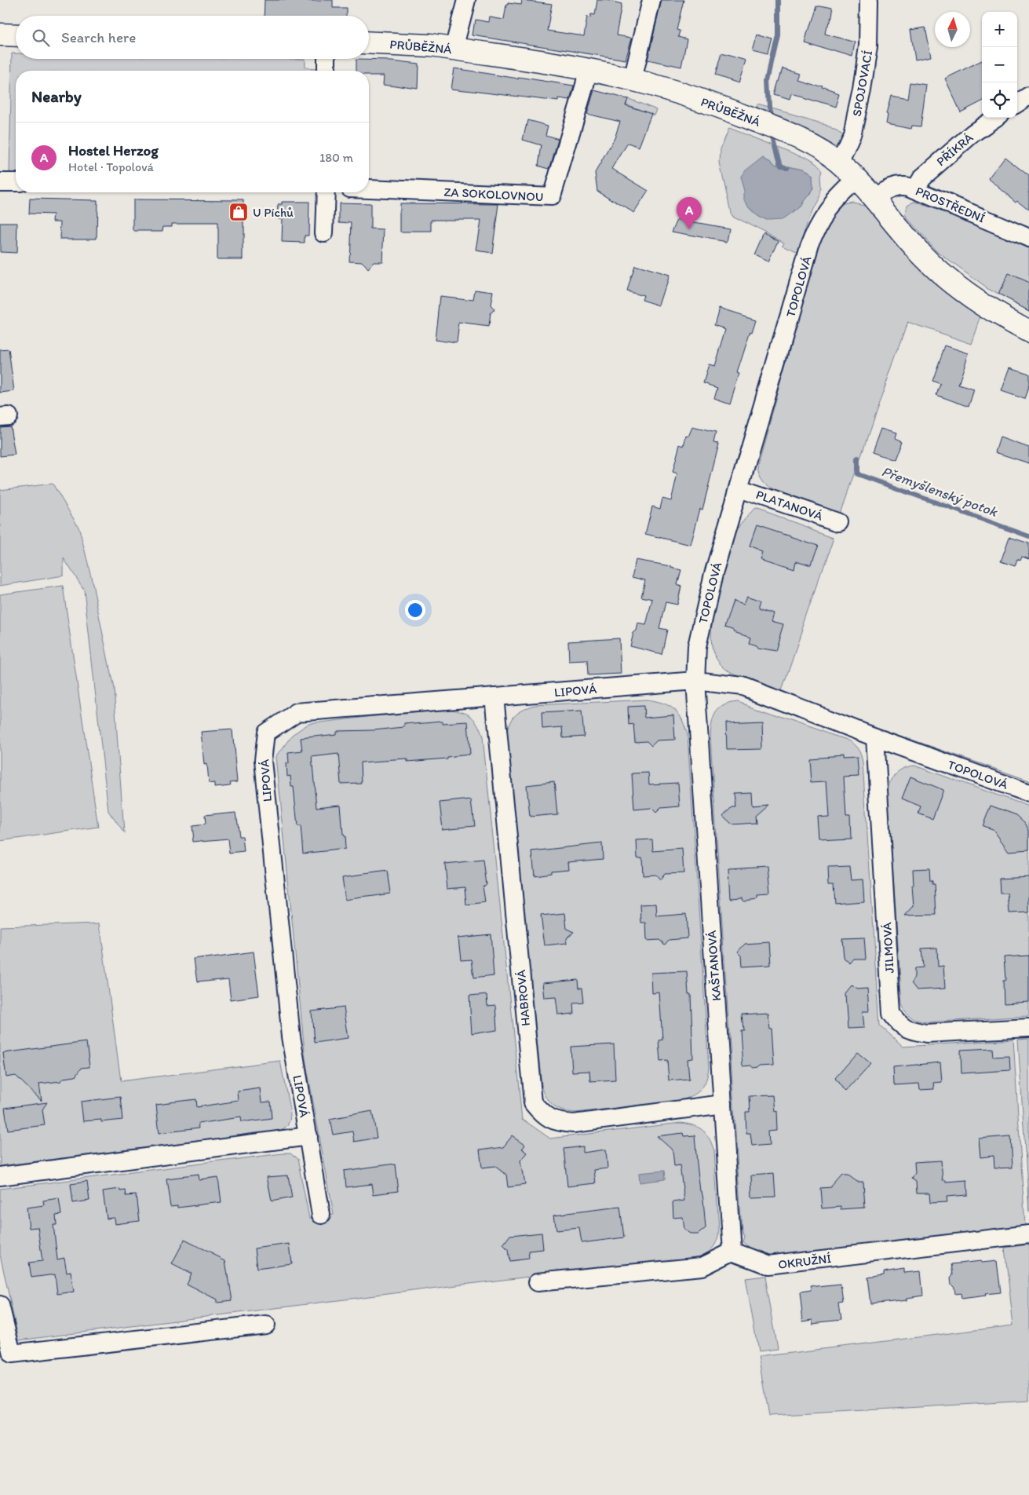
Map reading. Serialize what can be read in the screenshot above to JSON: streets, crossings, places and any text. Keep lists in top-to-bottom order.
{
  "streets": {
    "street": [
      "PRŮBĚŽNÁ",
      "SPOJOVACÍ",
      "PŘÍKRÁ",
      "ZA SOKOLOVNOU",
      "PROSTŘEDNÍ",
      "TOPOLOVÁ",
      "PLATANOVÁ",
      "LIPOVÁ",
      "JILMOVÁ",
      "KAŠTANOVÁ",
      "HABROVÁ",
      "OKRUŽNÍ"
    ]
  },
  "crossings": [
    ["PRŮBĚŽNÁ", "SPOJOVACÍ"],
    ["PRŮBĚŽNÁ", "ZA SOKOLOVNOU"],
    ["PRŮBĚŽNÁ", "PROSTŘEDNÍ"],
    ["PRŮBĚŽNÁ", "TOPOLOVÁ"],
    ["PŘÍKRÁ", "PROSTŘEDNÍ"],
    ["TOPOLOVÁ", "PLATANOVÁ"],
    ["TOPOLOVÁ", "LIPOVÁ"],
    ["TOPOLOVÁ", "JILMOVÁ"],
    ["TOPOLOVÁ", "KAŠTANOVÁ"],
    ["LIPOVÁ", "KAŠTANOVÁ"],
    ["LIPOVÁ", "HABROVÁ"],
    ["KAŠTANOVÁ", "HABROVÁ"],
    ["KAŠTANOVÁ", "OKRUŽNÍ"]
  ],
  "water": ["Přemyšlenský potok"],
  "places": {
    "shop": ["U Píchů"]
  },
  "north": "top",
  "page": {
    "map_buttons": ["+", "−"],
    "search": "Search here",
    "heading": "Nearby",
    "list": [
      {
        "mark": "A",
        "name": "Hostel Herzog",
        "note": "Hotel · Topolová",
        "value": "180 m"
      }
    ],
    "pins": "A"
  }
}
